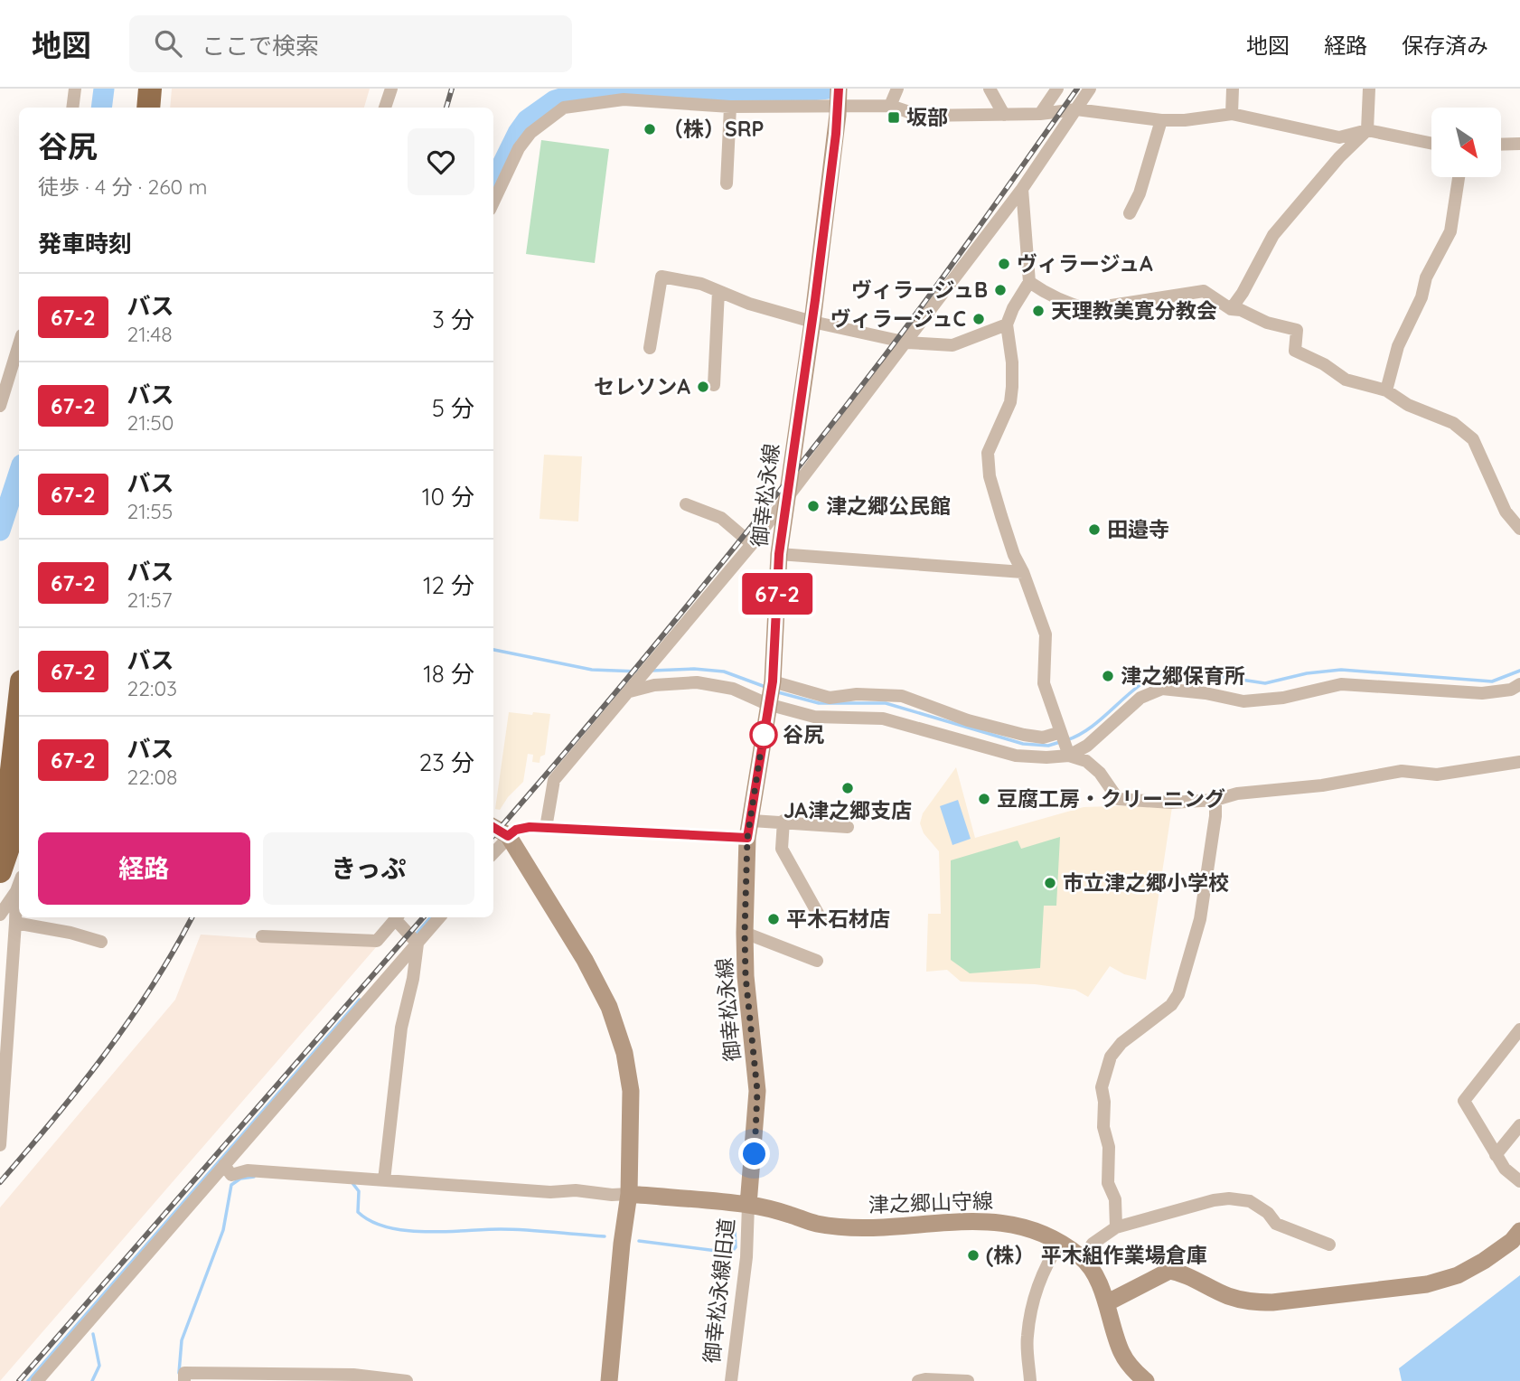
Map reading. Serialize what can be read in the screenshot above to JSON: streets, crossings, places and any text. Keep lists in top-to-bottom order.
{
  "streets": {
    "main road": ["御幸松永線", "津之郷山守線"],
    "street": ["御幸松永線旧道"]
  },
  "crossings": [
    ["御幸松永線", "津之郷山守線"],
    ["御幸松永線", "御幸松永線旧道"],
    ["津之郷山守線", "御幸松永線旧道"]
  ],
  "places": {
    "transit": ["坂部"],
    "other": [
      "（株）SRP",
      "ヴィラージュA",
      "ヴィラージュB",
      "天理教美寛分教会",
      "ヴィラージュC",
      "セレソンA",
      "津之郷公民館",
      "田邉寺",
      "津之郷保育所",
      "谷尻",
      "JA津之郷支店",
      "豆腐工房・クリーニング",
      "市立津之郷小学校",
      "平木石材店",
      "(株） 平木組作業場倉庫"
    ]
  },
  "lines": ["bus line 67-2"],
  "north": "bottom right",
  "page": {
    "header": "地図",
    "search": "ここで検索",
    "nav": ["地図", "経路", "保存済み"],
    "on_map": "67-2",
    "heading": [
      ["谷尻", "徒歩 · 4 分 · 260 m"],
      "発車時刻"
    ],
    "list": [
      {
        "mark": "67-2",
        "name": "バス",
        "note": "21:48",
        "value": "3 分"
      },
      {
        "mark": "67-2",
        "name": "バス",
        "note": "21:50",
        "value": "5 分"
      },
      {
        "mark": "67-2",
        "name": "バス",
        "note": "21:55",
        "value": "10 分"
      },
      {
        "mark": "67-2",
        "name": "バス",
        "note": "21:57",
        "value": "12 分"
      },
      {
        "mark": "67-2",
        "name": "バス",
        "note": "22:03",
        "value": "18 分"
      },
      {
        "mark": "67-2",
        "name": "バス",
        "note": "22:08",
        "value": "23 分"
      }
    ],
    "buttons": ["経路", "きっぷ"]
  }
}
